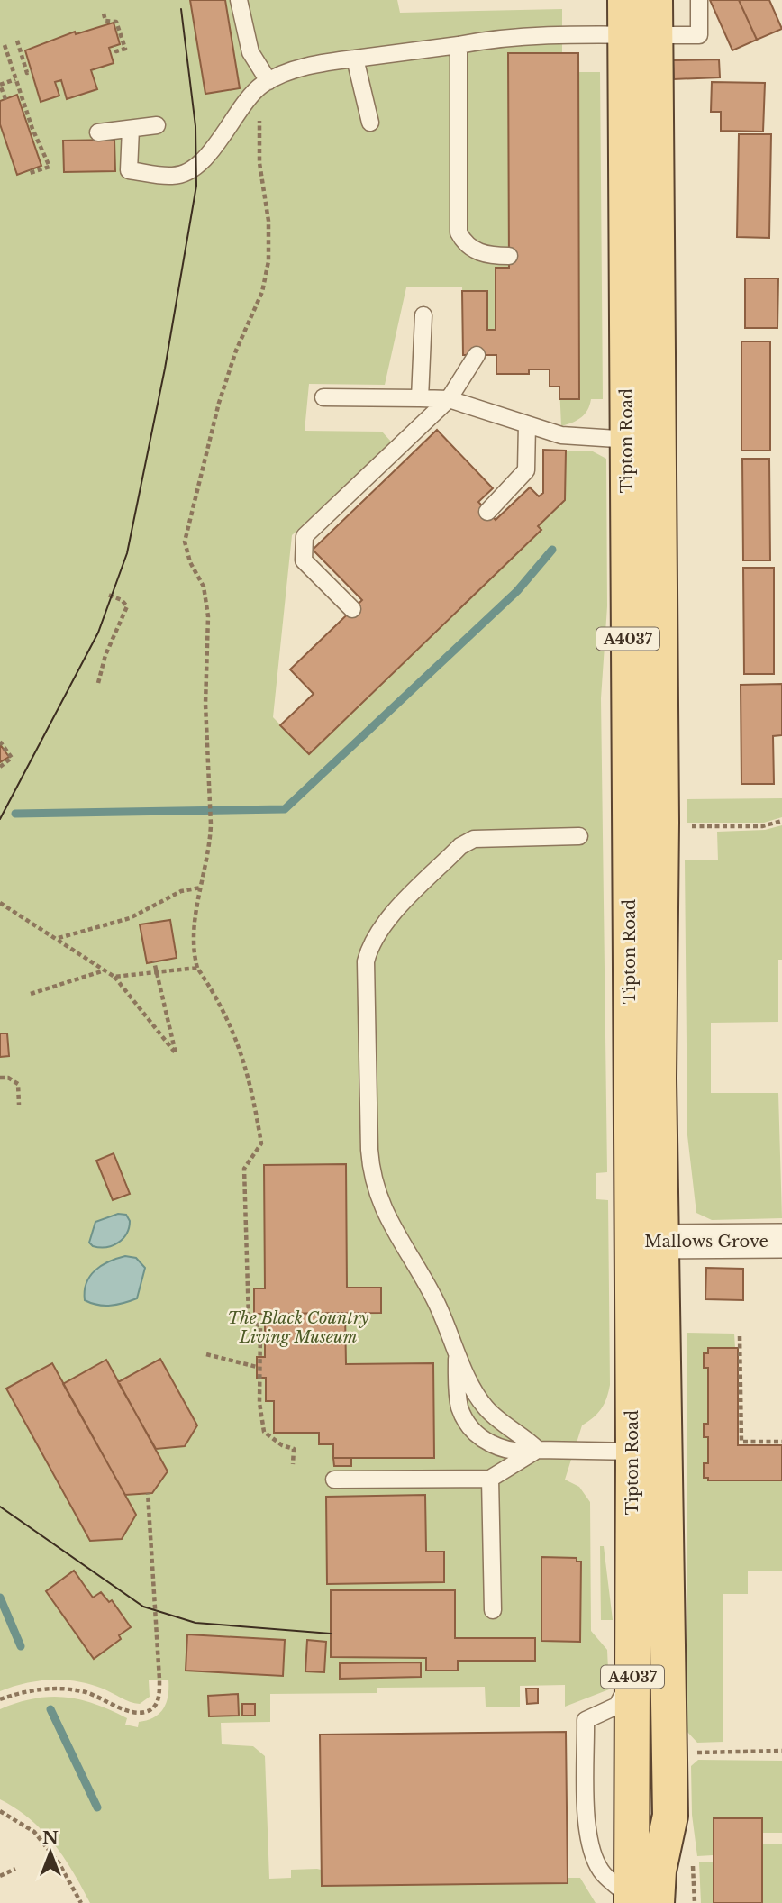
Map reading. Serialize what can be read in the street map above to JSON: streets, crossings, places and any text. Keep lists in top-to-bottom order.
{
  "streets": {
    "main road": ["Tipton Road", "A4037"],
    "street": ["Mallows Grove"]
  },
  "crossings": [
    ["Tipton Road", "Mallows Grove"]
  ],
  "parks": ["The Black Country Living Museum"],
  "north": "top"
}
